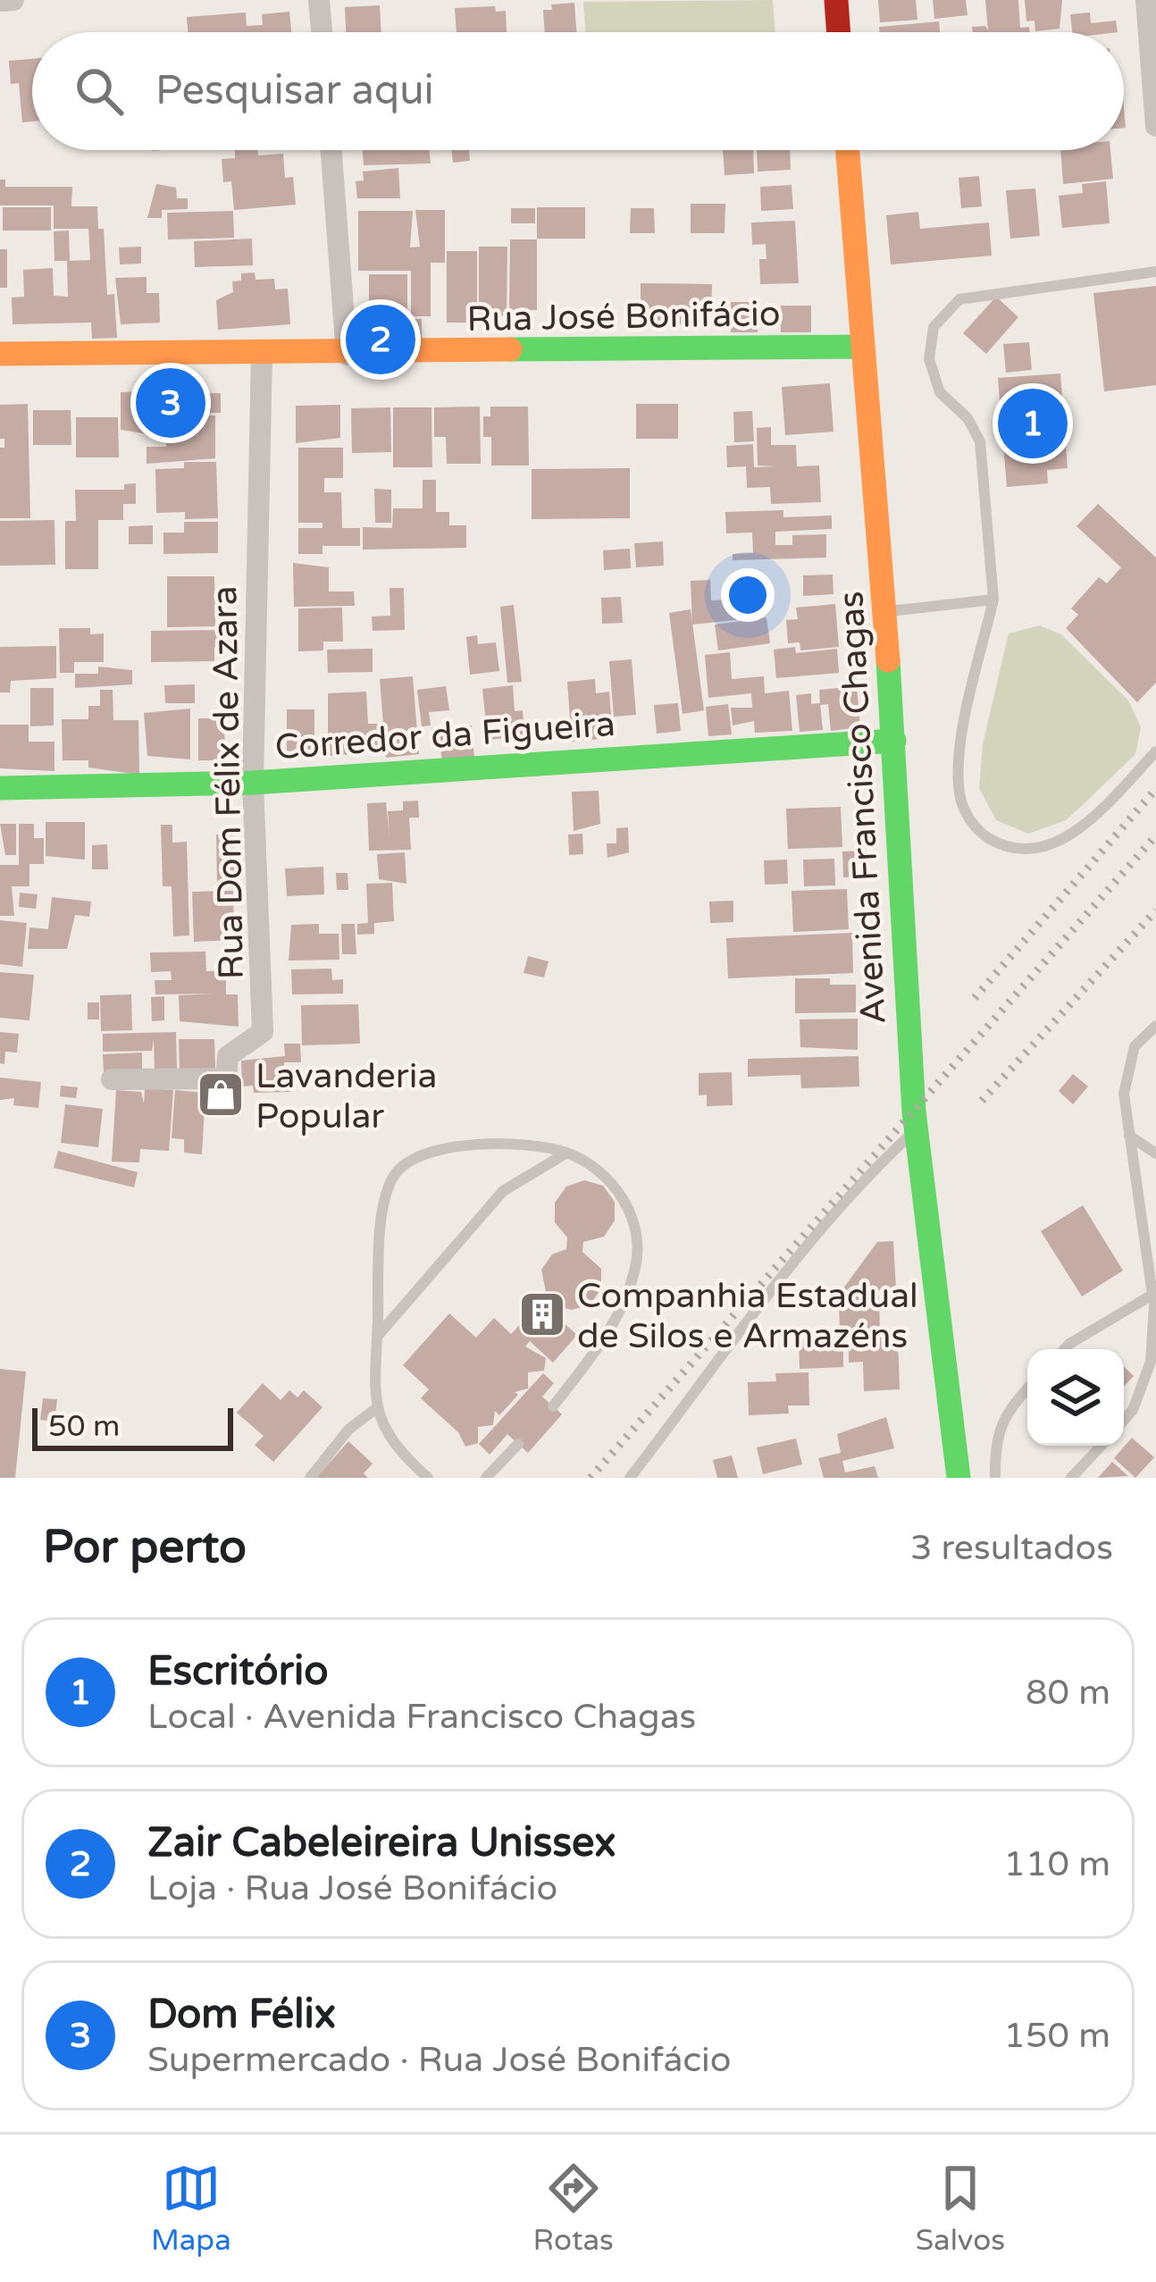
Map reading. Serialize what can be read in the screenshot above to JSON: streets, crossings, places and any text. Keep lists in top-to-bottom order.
{
  "streets": {
    "street": [
      "Rua José Bonifácio",
      "Corredor da Figueira",
      "Rua Dom Félix de Azara",
      "Avenida Francisco Chagas"
    ]
  },
  "crossings": [
    ["Rua José Bonifácio", "Rua Dom Félix de Azara"],
    ["Rua José Bonifácio", "Avenida Francisco Chagas"],
    ["Corredor da Figueira", "Rua Dom Félix de Azara"],
    ["Corredor da Figueira", "Avenida Francisco Chagas"]
  ],
  "places": {
    "shop": ["Lavanderia Popular"],
    "building": ["Companhia Estadual de Silos e Armazéns"]
  },
  "scale_bar": "50 m",
  "page": {
    "search": "Pesquisar aqui",
    "pins": ["2", "3", "1"],
    "scale": "50 m",
    "heading": ["Por perto", "3 resultados"],
    "list": [
      {
        "mark": "1",
        "name": "Escritório",
        "note": "Local · Avenida Francisco Chagas",
        "value": "80 m"
      },
      {
        "mark": "2",
        "name": "Zair Cabeleireira Unissex",
        "note": "Loja · Rua José Bonifácio",
        "value": "110 m"
      },
      {
        "mark": "3",
        "name": "Dom Félix",
        "note": "Supermercado · Rua José Bonifácio",
        "value": "150 m"
      }
    ],
    "nav": ["Mapa", "Rotas", "Salvos"]
  }
}
